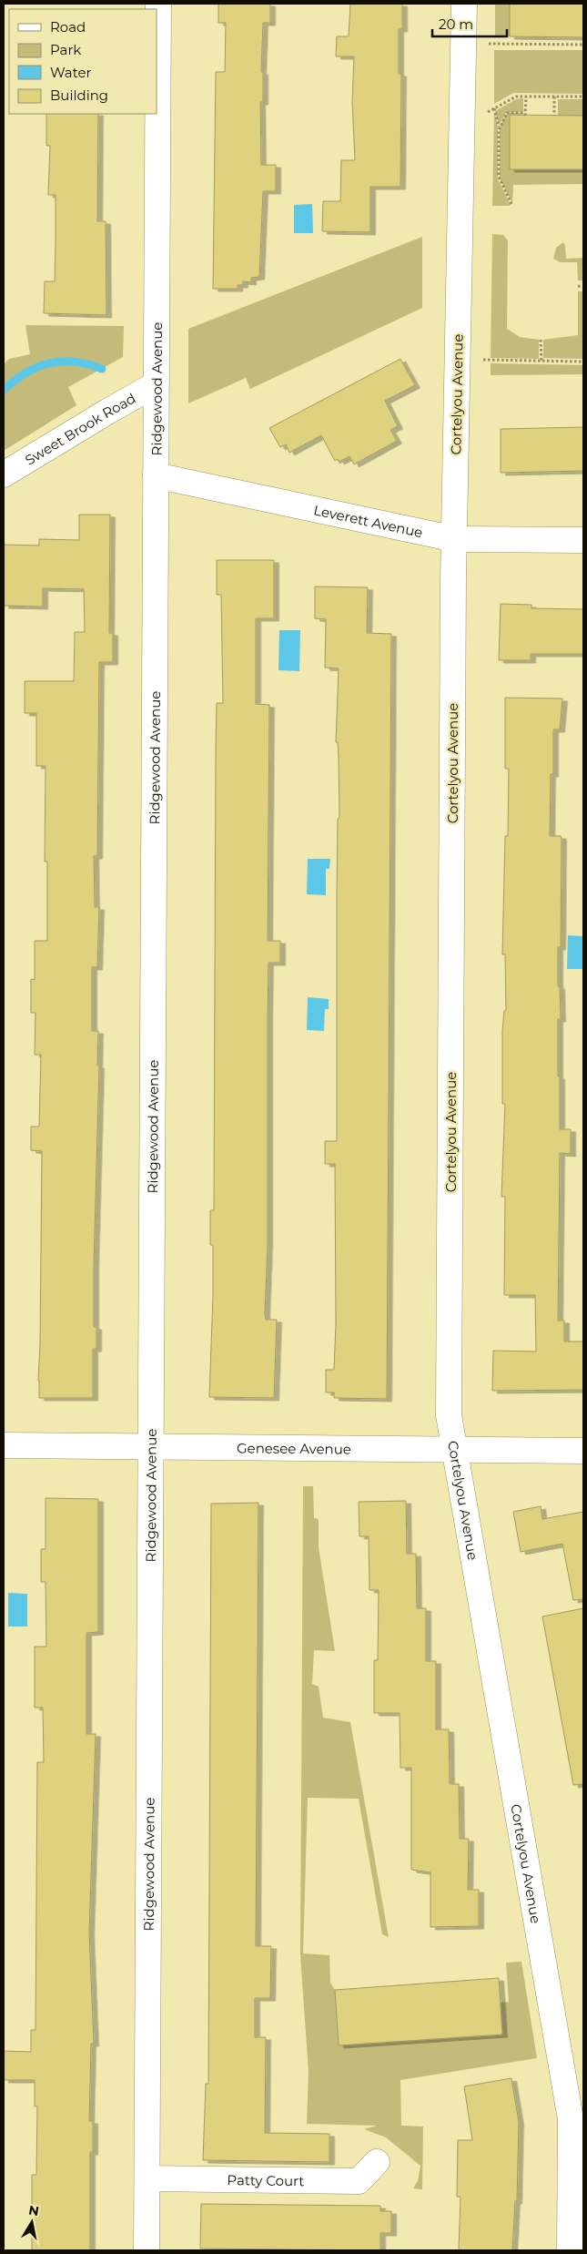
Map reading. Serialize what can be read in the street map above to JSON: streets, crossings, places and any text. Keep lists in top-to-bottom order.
{
  "streets": {
    "street": [
      "Ridgewood Avenue",
      "Cortelyou Avenue",
      "Sweet Brook Road",
      "Leverett Avenue",
      "Genesee Avenue",
      "Patty Court"
    ]
  },
  "crossings": [
    ["Ridgewood Avenue", "Sweet Brook Road"],
    ["Ridgewood Avenue", "Leverett Avenue"],
    ["Ridgewood Avenue", "Genesee Avenue"],
    ["Ridgewood Avenue", "Patty Court"],
    ["Cortelyou Avenue", "Leverett Avenue"],
    ["Cortelyou Avenue", "Genesee Avenue"]
  ],
  "legend": [
    "Road",
    "Park",
    "Water",
    "Building"
  ],
  "scale_bar": "20 m",
  "north": "top"
}
